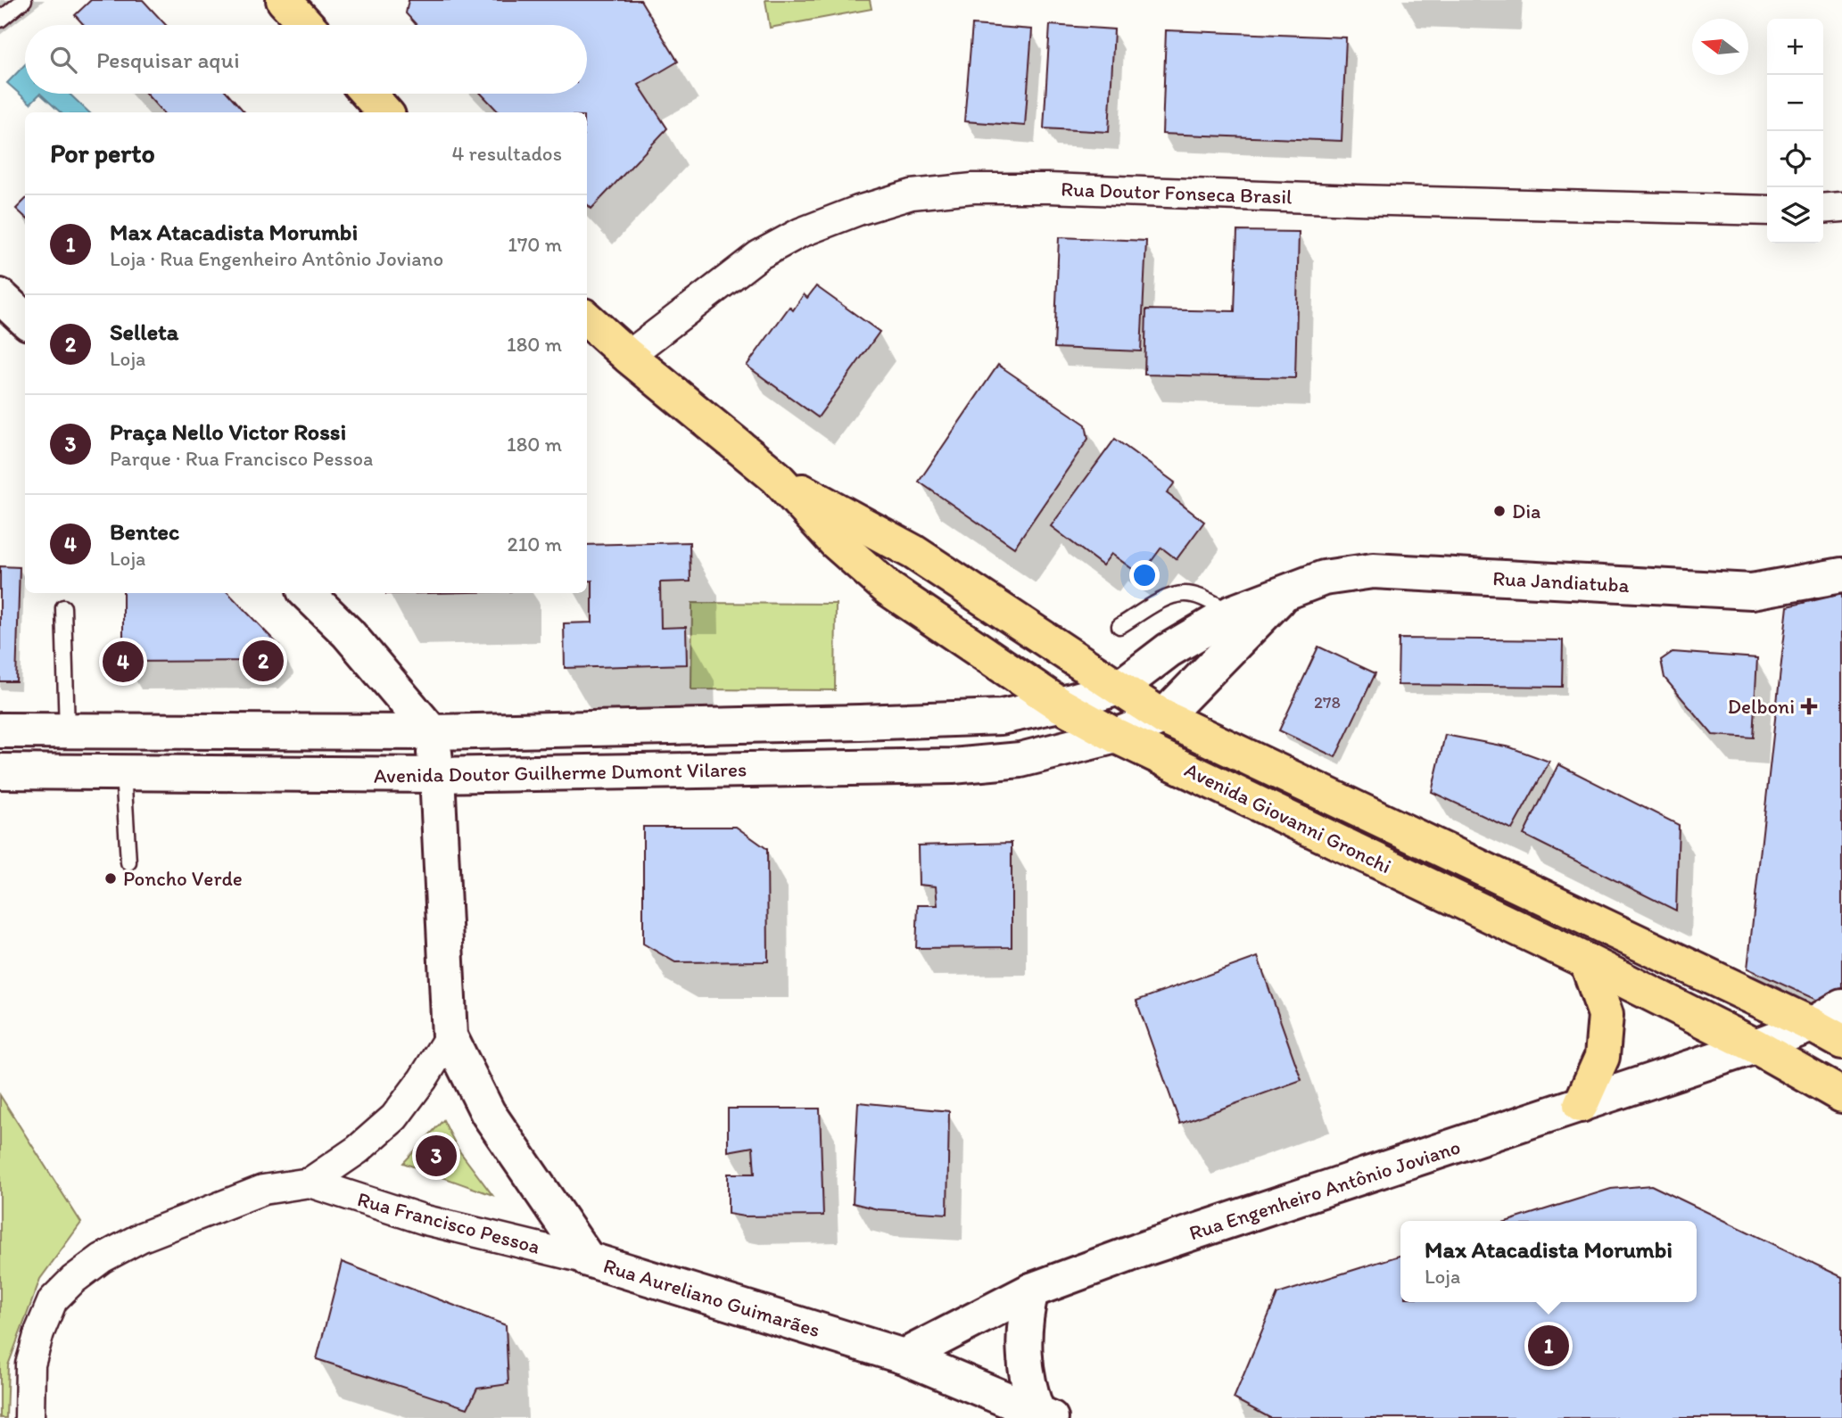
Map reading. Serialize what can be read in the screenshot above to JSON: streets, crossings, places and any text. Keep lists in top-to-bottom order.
{
  "streets": {
    "main road": ["Avenida Giovanni Gronchi"],
    "street": [
      "Rua Doutor Fonseca Brasil",
      "Rua Jandiatuba",
      "Avenida Doutor Guilherme Dumont Vilares",
      "Rua Engenheiro Antônio Joviano",
      "Rua Francisco Pessoa",
      "Rua Aureliano Guimarães"
    ]
  },
  "crossings": [
    ["Rua Doutor Fonseca Brasil", "Avenida Giovanni Gronchi"],
    ["Rua Jandiatuba", "Avenida Doutor Guilherme Dumont Vilares"],
    ["Rua Jandiatuba", "Avenida Giovanni Gronchi"],
    ["Avenida Doutor Guilherme Dumont Vilares", "Avenida Giovanni Gronchi"],
    ["Avenida Doutor Guilherme Dumont Vilares", "Rua Aureliano Guimarães"],
    ["Avenida Giovanni Gronchi", "Rua Engenheiro Antônio Joviano"],
    ["Rua Engenheiro Antônio Joviano", "Rua Aureliano Guimarães"],
    ["Rua Francisco Pessoa", "Rua Aureliano Guimarães"]
  ],
  "places": {
    "other": ["Dia", "Poncho Verde"],
    "health": ["Delboni"]
  },
  "house_numbers": ["278"],
  "north": "left",
  "page": {
    "map_buttons": ["+", "−"],
    "search": "Pesquisar aqui",
    "heading": ["Por perto", "4 resultados"],
    "list": [
      {
        "mark": "1",
        "name": "Max Atacadista Morumbi",
        "note": "Loja · Rua Engenheiro Antônio Joviano",
        "value": "170 m"
      },
      {
        "mark": "2",
        "name": "Selleta",
        "note": "Loja",
        "value": "180 m"
      },
      {
        "mark": "3",
        "name": "Praça Nello Victor Rossi",
        "note": "Parque · Rua Francisco Pessoa",
        "value": "180 m"
      },
      {
        "mark": "4",
        "name": "Bentec",
        "note": "Loja",
        "value": "210 m"
      }
    ],
    "pins": [
      "2",
      "4",
      "3",
      "1"
    ],
    "popup": ["Max Atacadista Morumbi", "Loja"]
  }
}
